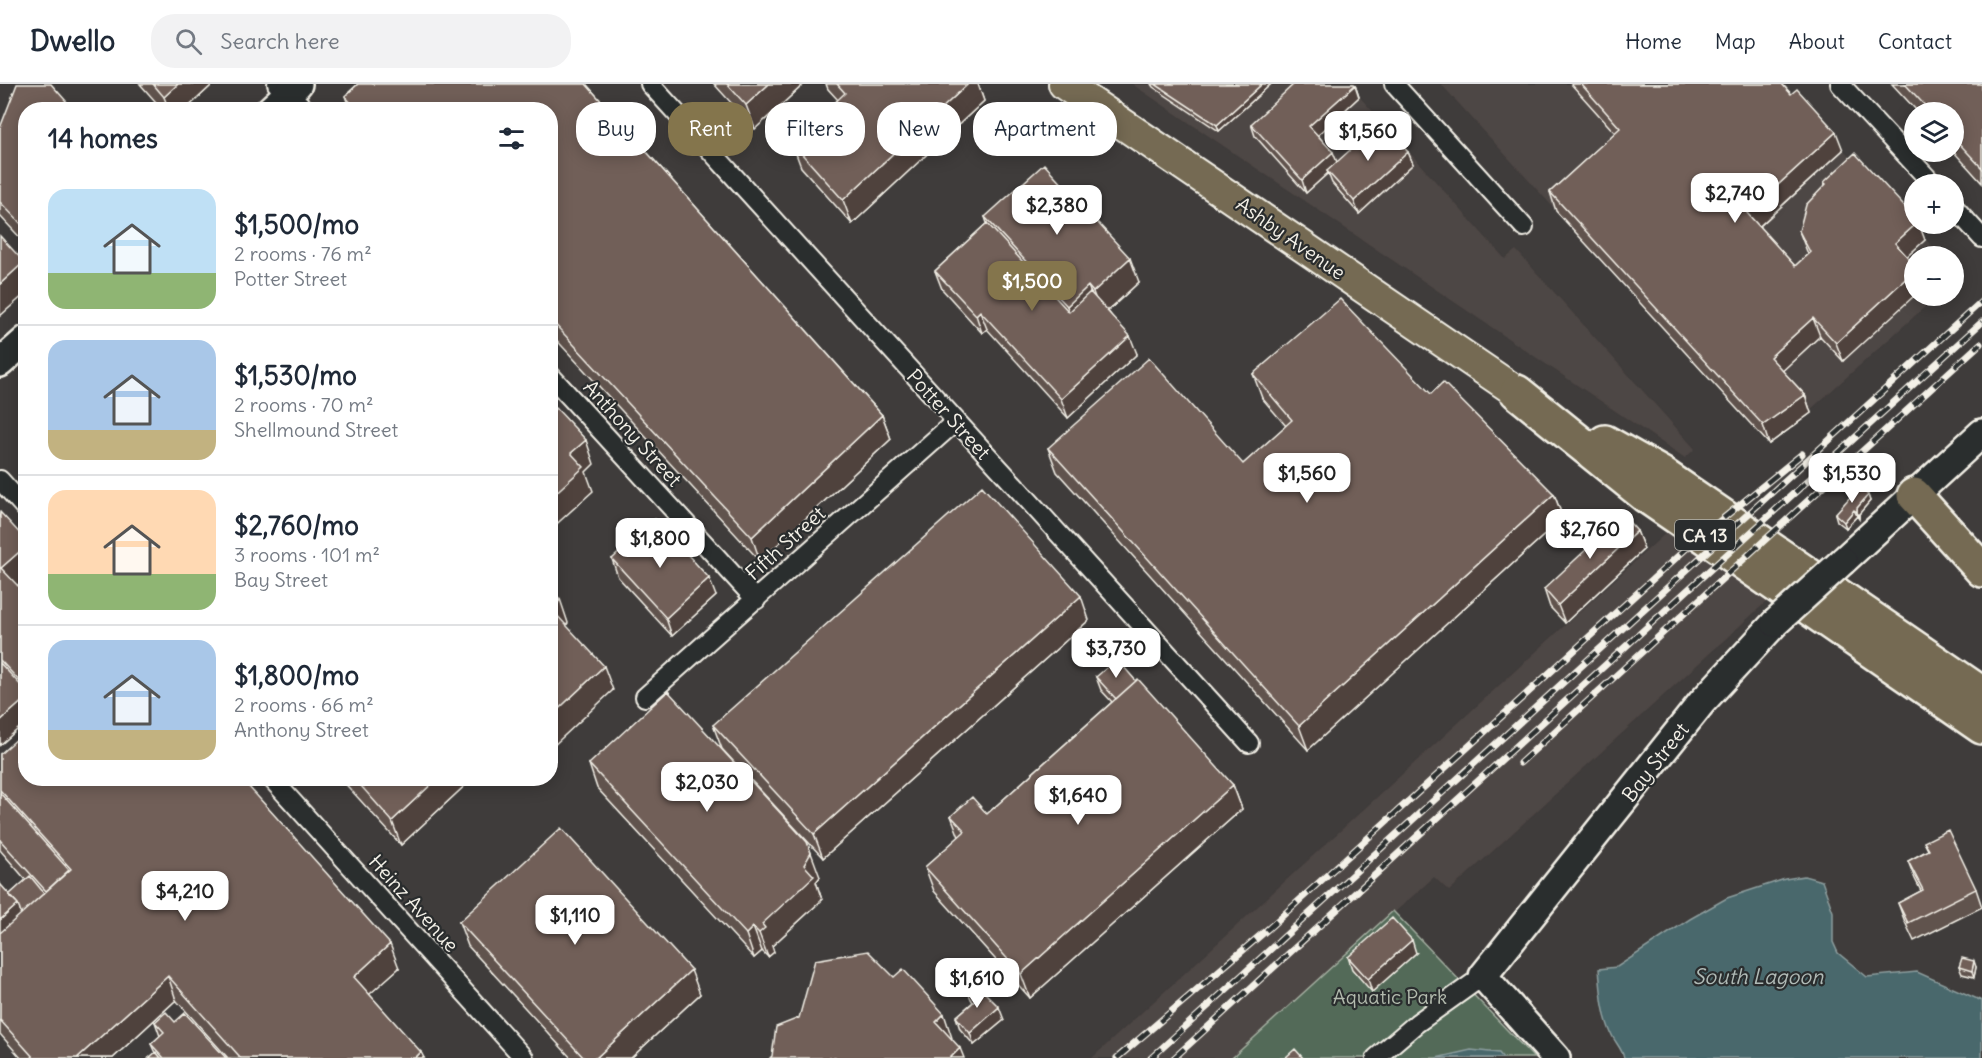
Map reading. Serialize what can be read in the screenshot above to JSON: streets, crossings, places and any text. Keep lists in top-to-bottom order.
{
  "streets": {
    "highway": ["CA 13"],
    "main road": ["Ashby Avenue"],
    "street": [
      "Potter Street",
      "Anthony Street",
      "Fifth Street",
      "Bay Street",
      "Heinz Avenue"
    ]
  },
  "crossings": [
    ["Ashby Avenue", "CA 13"],
    ["Potter Street", "Fifth Street"],
    ["Anthony Street", "Fifth Street"]
  ],
  "water": ["South Lagoon"],
  "parks": ["Aquatic Park"],
  "page": {
    "header": "Dwello",
    "search": "Search here",
    "nav": [
      "Home",
      "Map",
      "About",
      "Contact"
    ],
    "map_buttons": ["+", "−"],
    "chip": [
      "Buy",
      "Rent",
      "Filters",
      "New",
      "Apartment"
    ],
    "heading": "14 homes",
    "price": [
      "$1,560",
      "$2,740",
      "$2,380",
      "$1,500",
      "$1,560",
      "$1,530",
      "$2,760",
      "$1,800",
      "$3,730",
      "$2,030",
      "$1,640",
      "$4,210",
      "$1,110",
      "$1,610"
    ],
    "list": [
      {
        "name": "$1,500/mo",
        "note": "2 rooms · 76 m² · Potter Street"
      },
      {
        "name": "$1,530/mo",
        "note": "2 rooms · 70 m² · Shellmound Street"
      },
      {
        "name": "$2,760/mo",
        "note": "3 rooms · 101 m² · Bay Street"
      },
      {
        "name": "$1,800/mo",
        "note": "2 rooms · 66 m² · Anthony Street"
      }
    ]
  }
}
